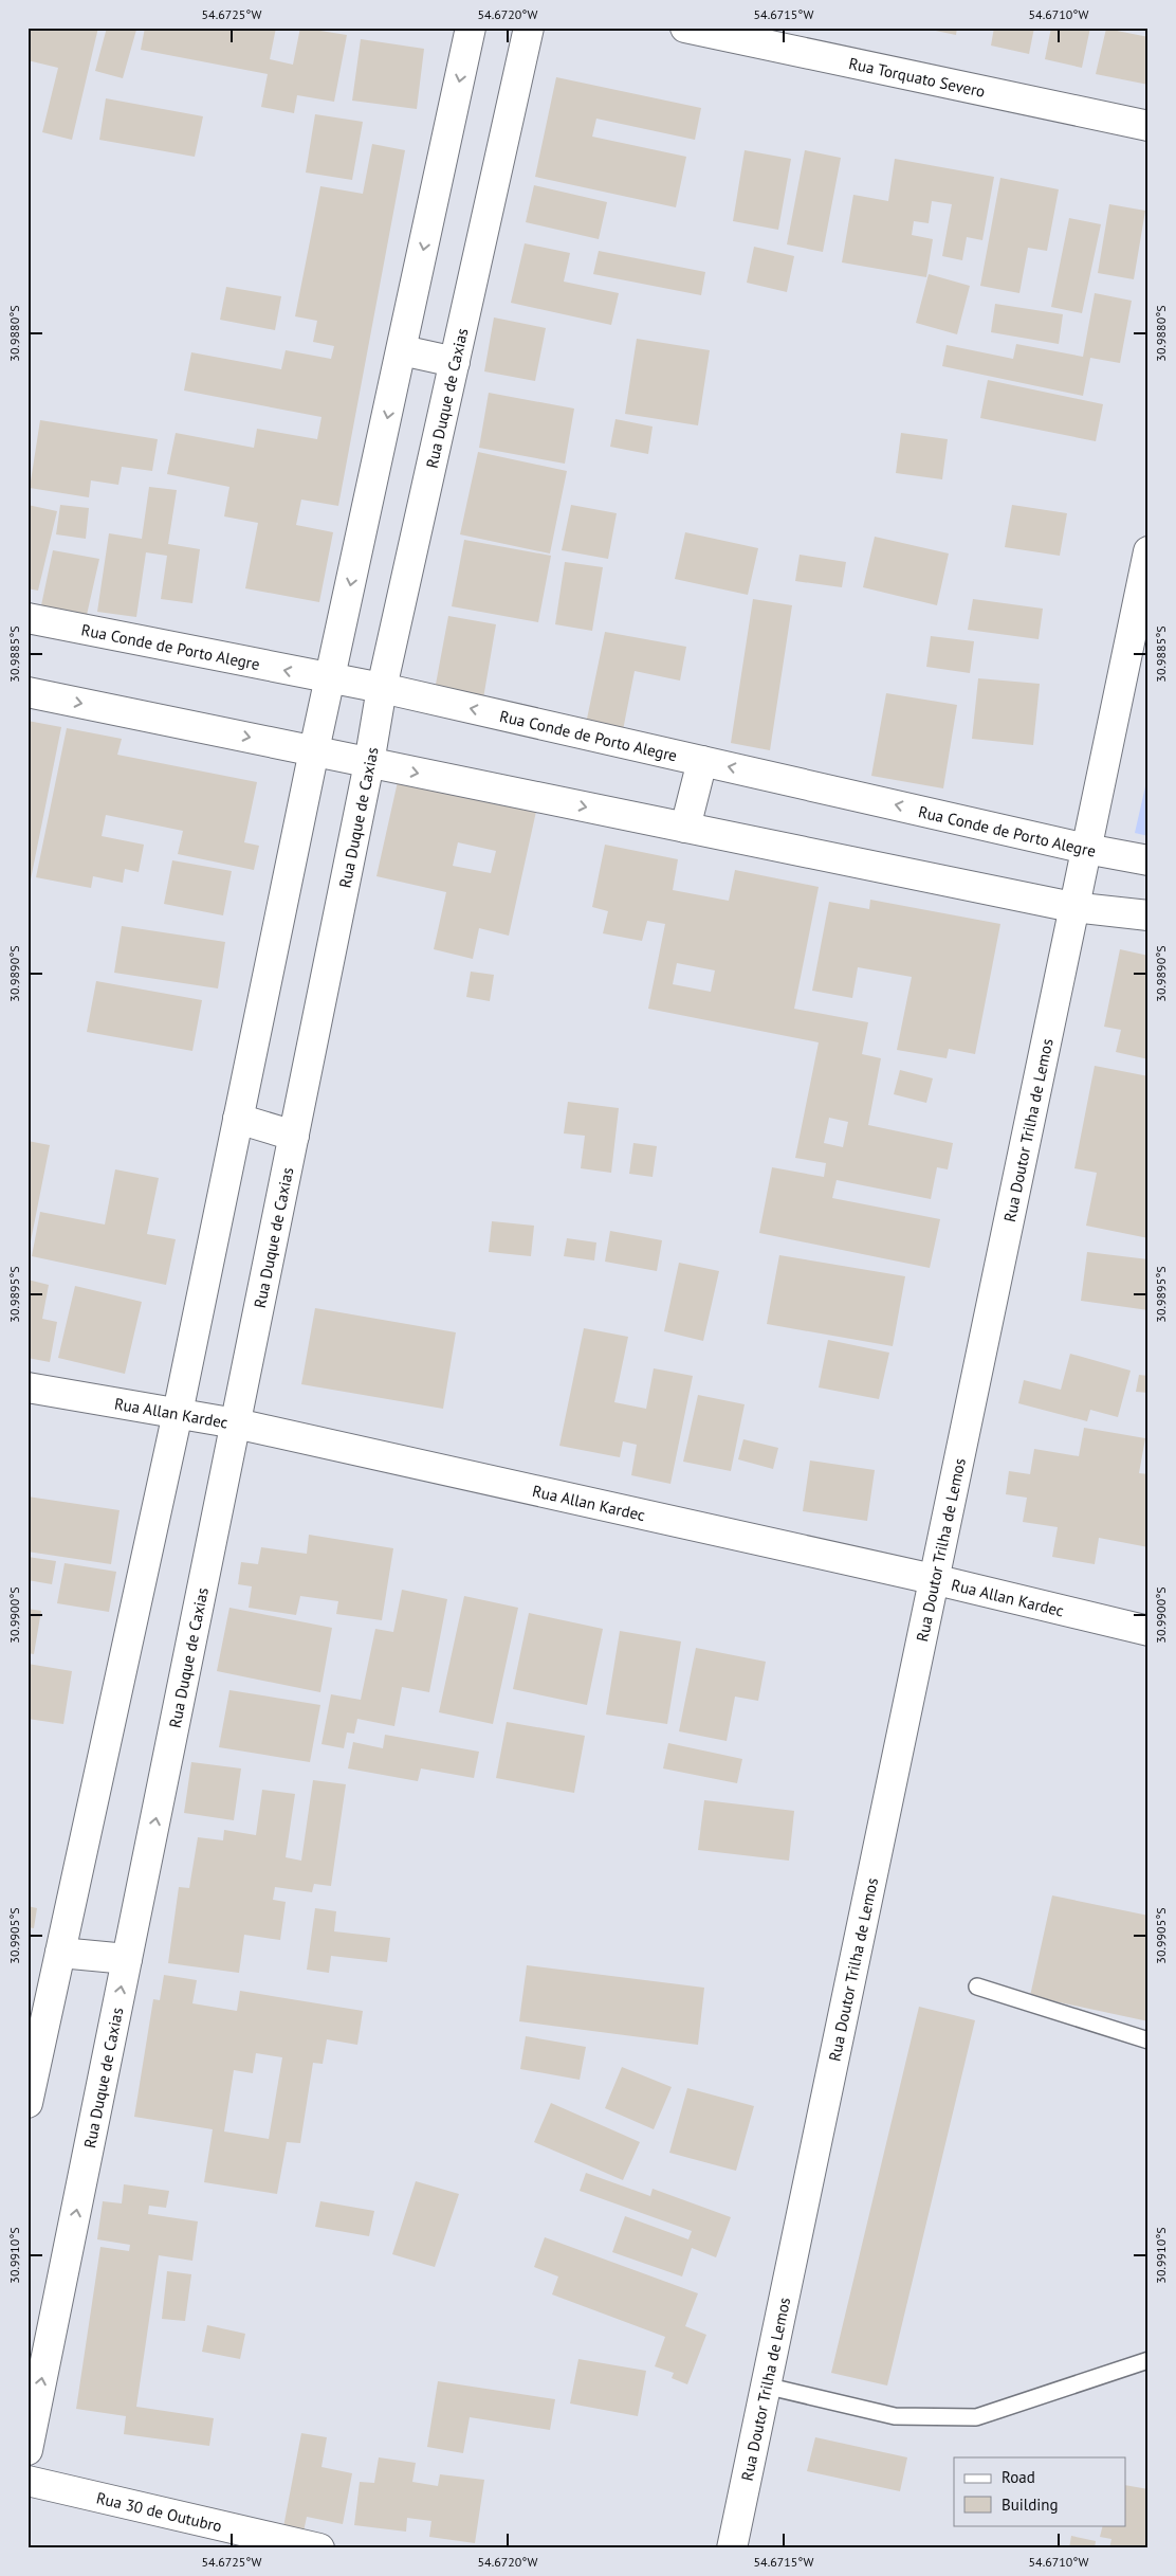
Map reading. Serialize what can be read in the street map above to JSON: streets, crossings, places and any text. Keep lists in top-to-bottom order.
{
  "streets": {
    "street": [
      "Rua Torquato Severo",
      "Rua Duque de Caxias",
      "Rua Conde de Porto Alegre",
      "Rua Doutor Trilha de Lemos",
      "Rua Allan Kardec",
      "Rua 30 de Outubro"
    ]
  },
  "crossings": [
    ["Rua Duque de Caxias", "Rua Conde de Porto Alegre"],
    ["Rua Duque de Caxias", "Rua Allan Kardec"],
    ["Rua Conde de Porto Alegre", "Rua Doutor Trilha de Lemos"],
    ["Rua Doutor Trilha de Lemos", "Rua Allan Kardec"]
  ],
  "legend": ["Road", "Building"],
  "coordinates": [
    "54.6725°W",
    "54.6720°W",
    "54.6715°W",
    "54.6710°W",
    "30.9880°S",
    "30.9885°S",
    "30.9890°S",
    "30.9895°S",
    "30.9900°S",
    "30.9905°S",
    "30.9910°S"
  ]
}
